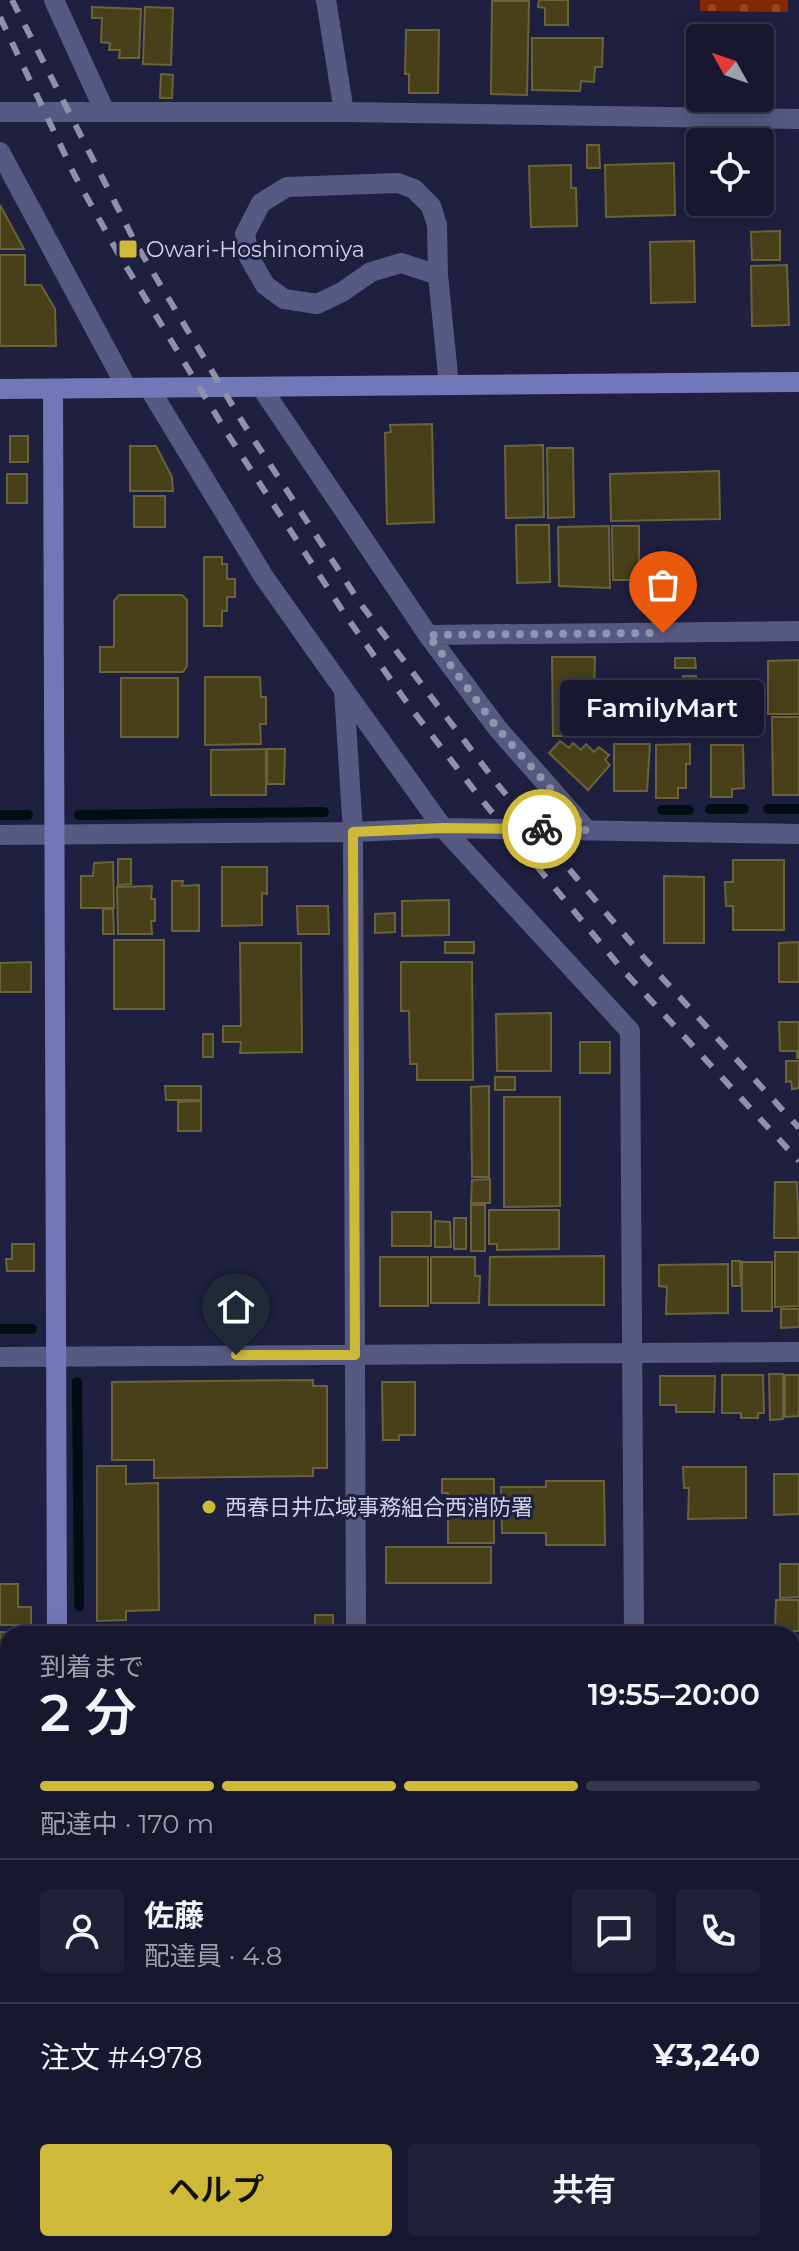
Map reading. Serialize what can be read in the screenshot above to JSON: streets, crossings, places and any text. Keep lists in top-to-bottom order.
{
  "places": {
    "transit": ["Owari-Hoshinomiya"],
    "other": ["FamilyMart", "西春日井広域事務組合西消防署"]
  },
  "north": "top left",
  "page": {
    "bubble": "FamilyMart",
    "heading": ["2 分", "到着まで", "19:55–20:00"],
    "panel": [
      "佐藤",
      "配達員 · 4.8",
      "注文 #4978",
      "¥3,240"
    ],
    "bar": "配達中 · 170 m",
    "buttons": ["ヘルプ", "共有"]
  }
}
